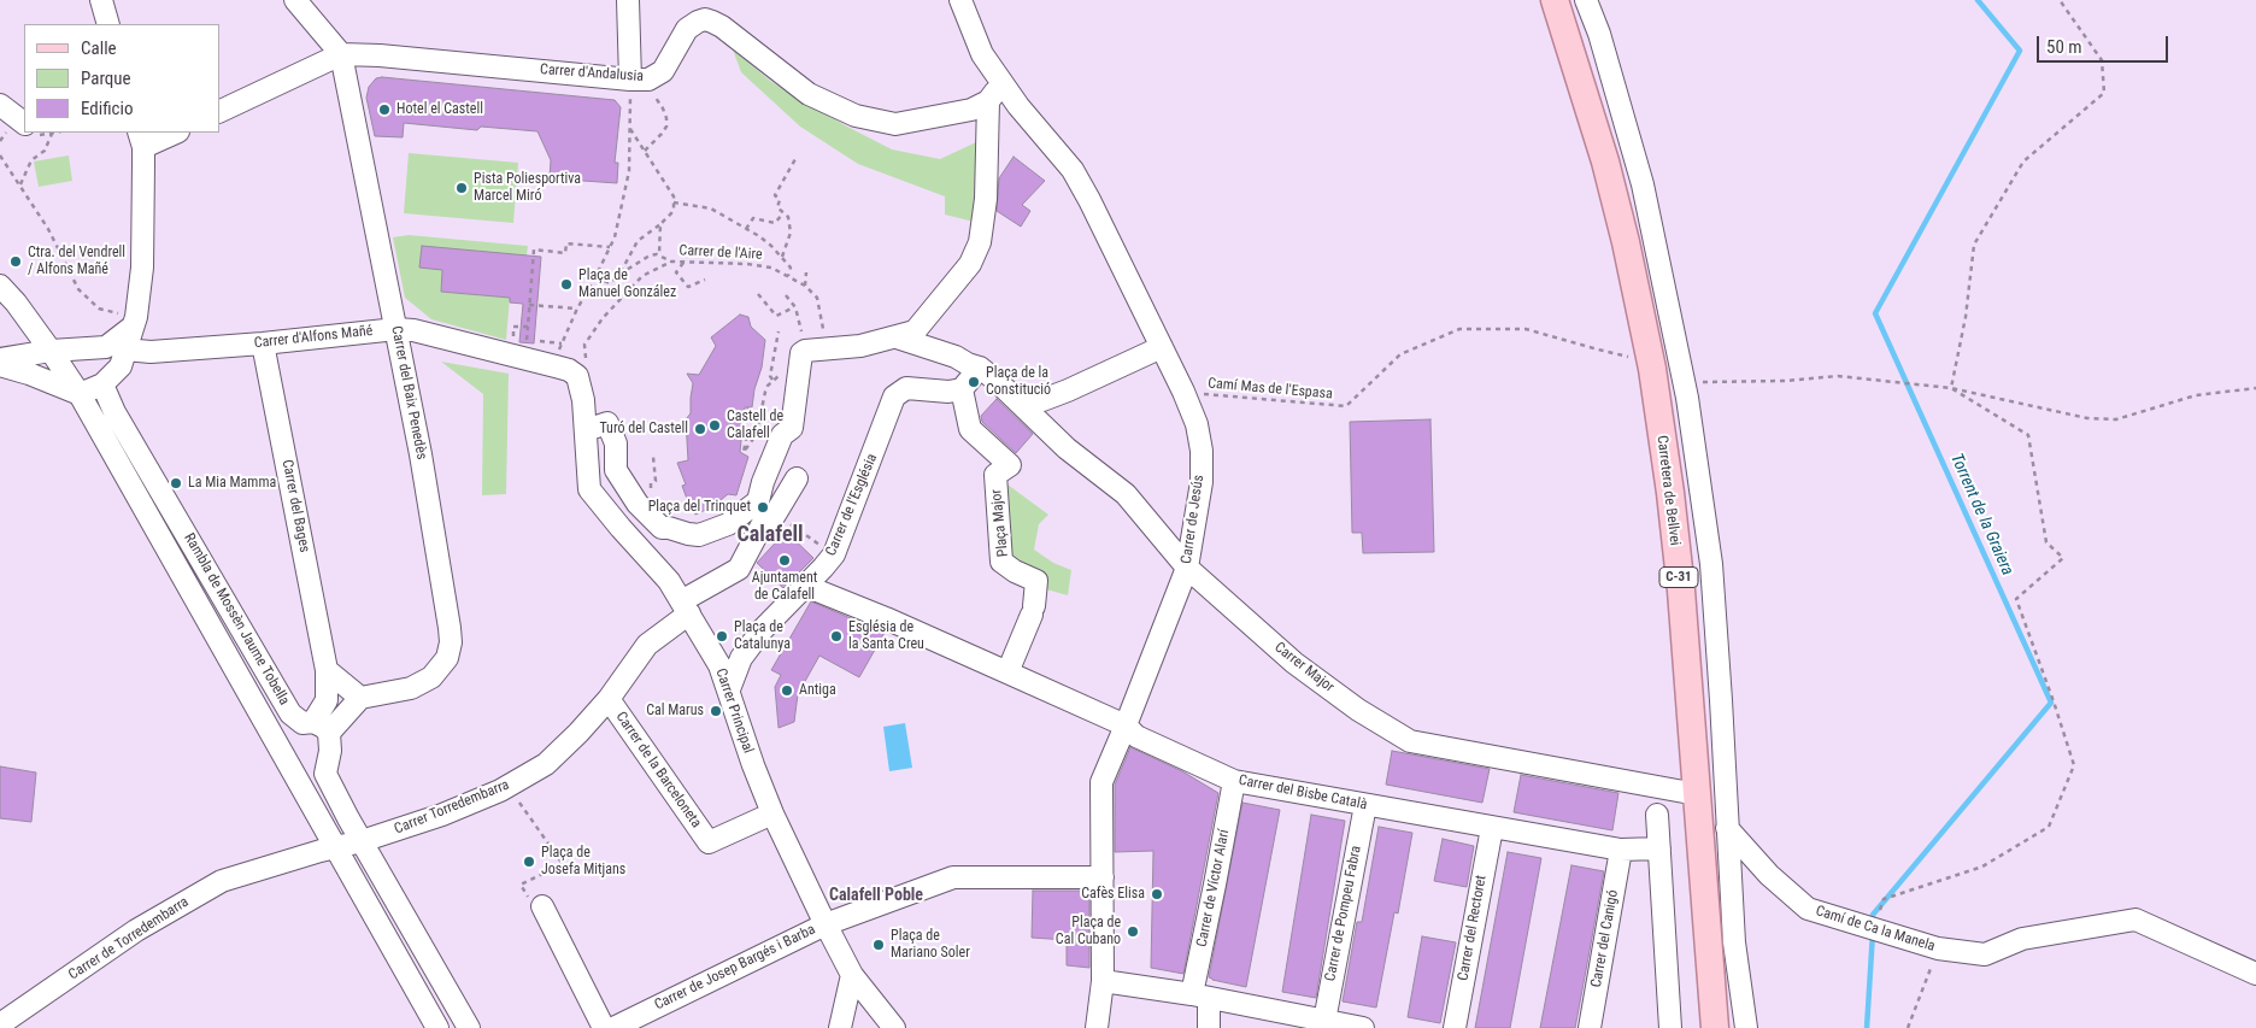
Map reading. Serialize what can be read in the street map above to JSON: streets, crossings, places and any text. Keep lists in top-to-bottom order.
{
  "streets": {
    "main road": ["Carretera de Bellvei", "C-31"],
    "street": [
      "Carrer d'Andalusia",
      "Carrer d'Alfons Mañé",
      "Carrer del Baix Penedès",
      "Carrer de l'Església",
      "Carrer del Bages",
      "Carrer de Jesús",
      "Plaça Major",
      "Rambla de Mossèn Jaume Tobella",
      "Carrer Major",
      "Carrer Principal",
      "Carrer de la Barceloneta",
      "Carrer del Bisbe Català",
      "Carrer Torredembarra",
      "Carrer de Víctor Alarí",
      "Carrer de Pompeu Fabra",
      "Carrer del Rectoret",
      "Camí de Ca la Manela",
      "Carrer de Torredembarra",
      "Carrer del Canigó",
      "Carrer de Josep Bargés i Barba"
    ],
    "path": ["Carrer de l'Aire", "Camí Mas de l'Espasa"]
  },
  "crossings": [
    ["Carrer d'Andalusia", "Carrer del Baix Penedès"],
    ["Carrer d'Alfons Mañé", "Carrer del Baix Penedès"],
    ["Carrer d'Alfons Mañé", "Carrer del Bages"],
    ["Carrer d'Alfons Mañé", "Carrer Principal"],
    ["Camí Mas de l'Espasa", "Carretera de Bellvei"],
    ["Camí Mas de l'Espasa", "Carrer de Jesús"],
    ["Carretera de Bellvei", "Carrer Major"],
    ["Carrer de l'Església", "Plaça Major"],
    ["Carrer de l'Església", "Carrer Principal"],
    ["Carrer de l'Església", "Carrer del Bisbe Català"],
    ["Carrer del Bages", "Rambla de Mossèn Jaume Tobella"],
    ["Carrer de Jesús", "Carrer Major"],
    ["Carrer de Jesús", "Carrer del Bisbe Català"],
    ["Carrer de Jesús", "Carrer de Josep Bargés i Barba"],
    ["Plaça Major", "Carrer del Bisbe Català"],
    ["Rambla de Mossèn Jaume Tobella", "Carrer Torredembarra"],
    ["Rambla de Mossèn Jaume Tobella", "Carrer de Torredembarra"],
    ["Carrer Principal", "Carrer de la Barceloneta"],
    ["Carrer Principal", "Carrer Torredembarra"],
    ["Carrer Principal", "Carrer de Josep Bargés i Barba"],
    ["Carrer de la Barceloneta", "Carrer Torredembarra"],
    ["Carrer del Bisbe Català", "Carrer de Víctor Alarí"],
    ["Carrer del Bisbe Català", "Carrer de Pompeu Fabra"],
    ["Carrer del Bisbe Català", "Carrer del Rectoret"],
    ["Carrer del Bisbe Català", "Carrer del Canigó"],
    ["Carrer Torredembarra", "Carrer de Torredembarra"]
  ],
  "districts": ["Calafell", "Calafell Poble"],
  "water": ["Torrent de la Graiera"],
  "places": [
    "Hotel el Castell",
    "Pista Poliesportiva Marcel Miró",
    "Ctra. del Vendrell / Alfons Mañé",
    "Plaça de Manuel González",
    "Plaça de la Constitució",
    "Castell de Calafell",
    "Turó del Castell",
    "La Mia Mamma",
    "Plaça del Trinquet",
    "Ajuntament de Calafell",
    "Plaça de Catalunya",
    "Església de la Santa Creu",
    "Antiga",
    "Cal Marus",
    "Plaça de Josefa Mitjans",
    "Cafès Elisa",
    "Plaça de Cal Cubano",
    "Plaça de Mariano Soler"
  ],
  "legend": ["Calle", "Parque", "Edificio"],
  "scale_bar": "50 m"
}
